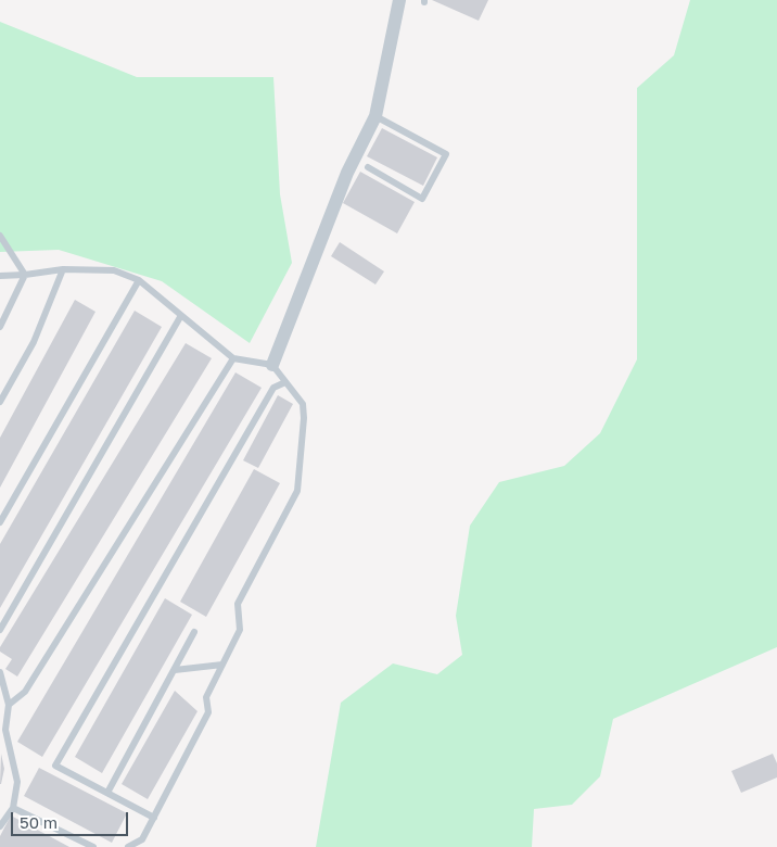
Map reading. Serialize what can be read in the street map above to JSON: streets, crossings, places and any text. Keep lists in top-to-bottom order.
{
  "scale_bar": "50 m"
}
